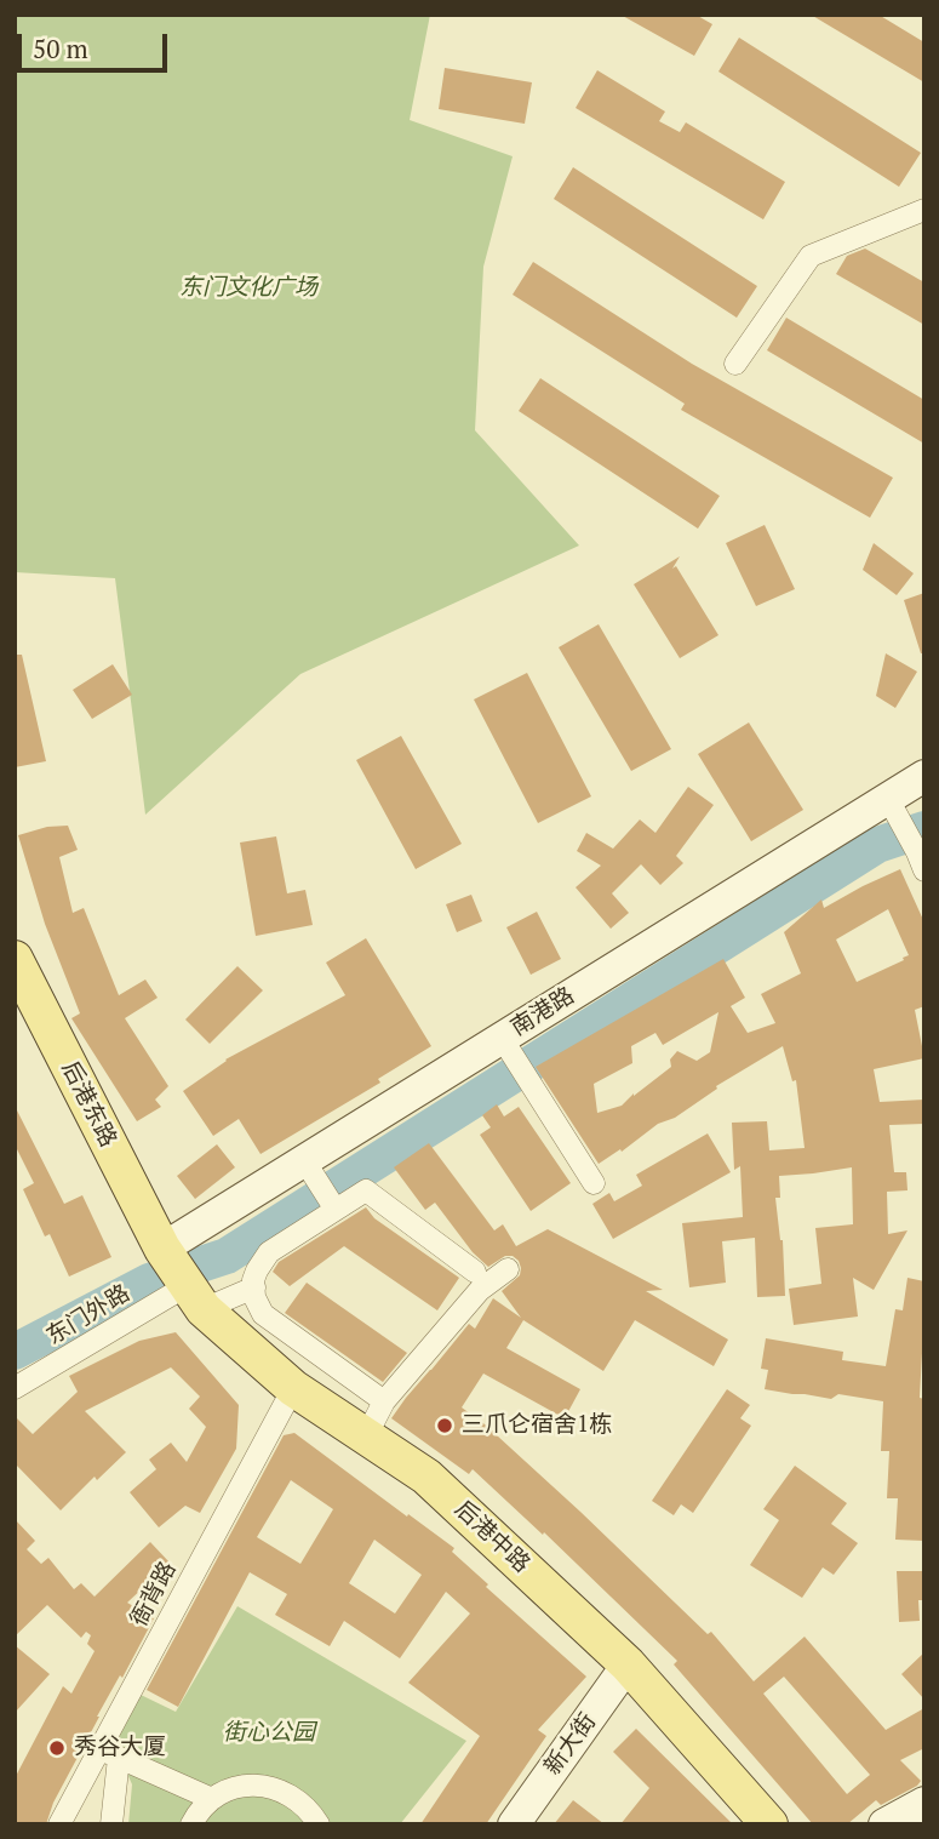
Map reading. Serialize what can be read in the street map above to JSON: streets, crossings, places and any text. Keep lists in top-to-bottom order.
{
  "streets": {
    "main road": ["后港东路", "后港中路"],
    "street": [
      "南港路",
      "东门外路",
      "衙背路",
      "新大街"
    ]
  },
  "crossings": [
    ["南港路", "后港东路"],
    ["后港东路", "东门外路"],
    ["后港东路", "后港中路"],
    ["东门外路", "后港中路"],
    ["后港中路", "衙背路"],
    ["后港中路", "新大街"]
  ],
  "parks": ["东门文化广场", "街心公园"],
  "places": ["三爪仑宿舍1栋", "秀谷大厦"],
  "scale_bar": "50 m"
}
